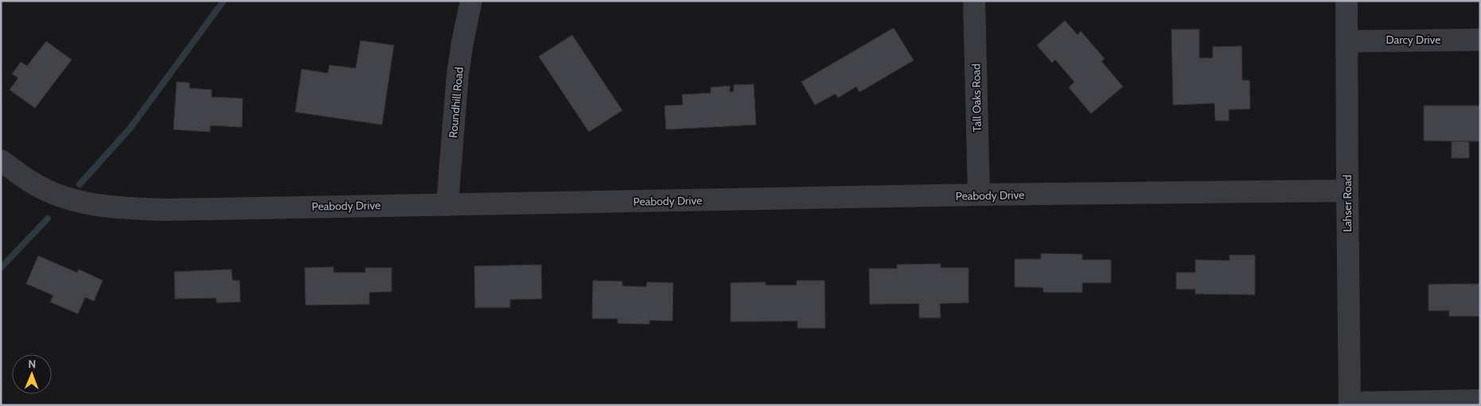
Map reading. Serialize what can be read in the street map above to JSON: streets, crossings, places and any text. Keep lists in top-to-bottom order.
{
  "streets": {
    "street": [
      "Darcy Drive",
      "Tall Oaks Road",
      "Roundhill Road",
      "Peabody Drive",
      "Lahser Road"
    ]
  },
  "crossings": [
    ["Darcy Drive", "Lahser Road"],
    ["Tall Oaks Road", "Peabody Drive"],
    ["Roundhill Road", "Peabody Drive"],
    ["Peabody Drive", "Lahser Road"]
  ],
  "north": "top"
}
